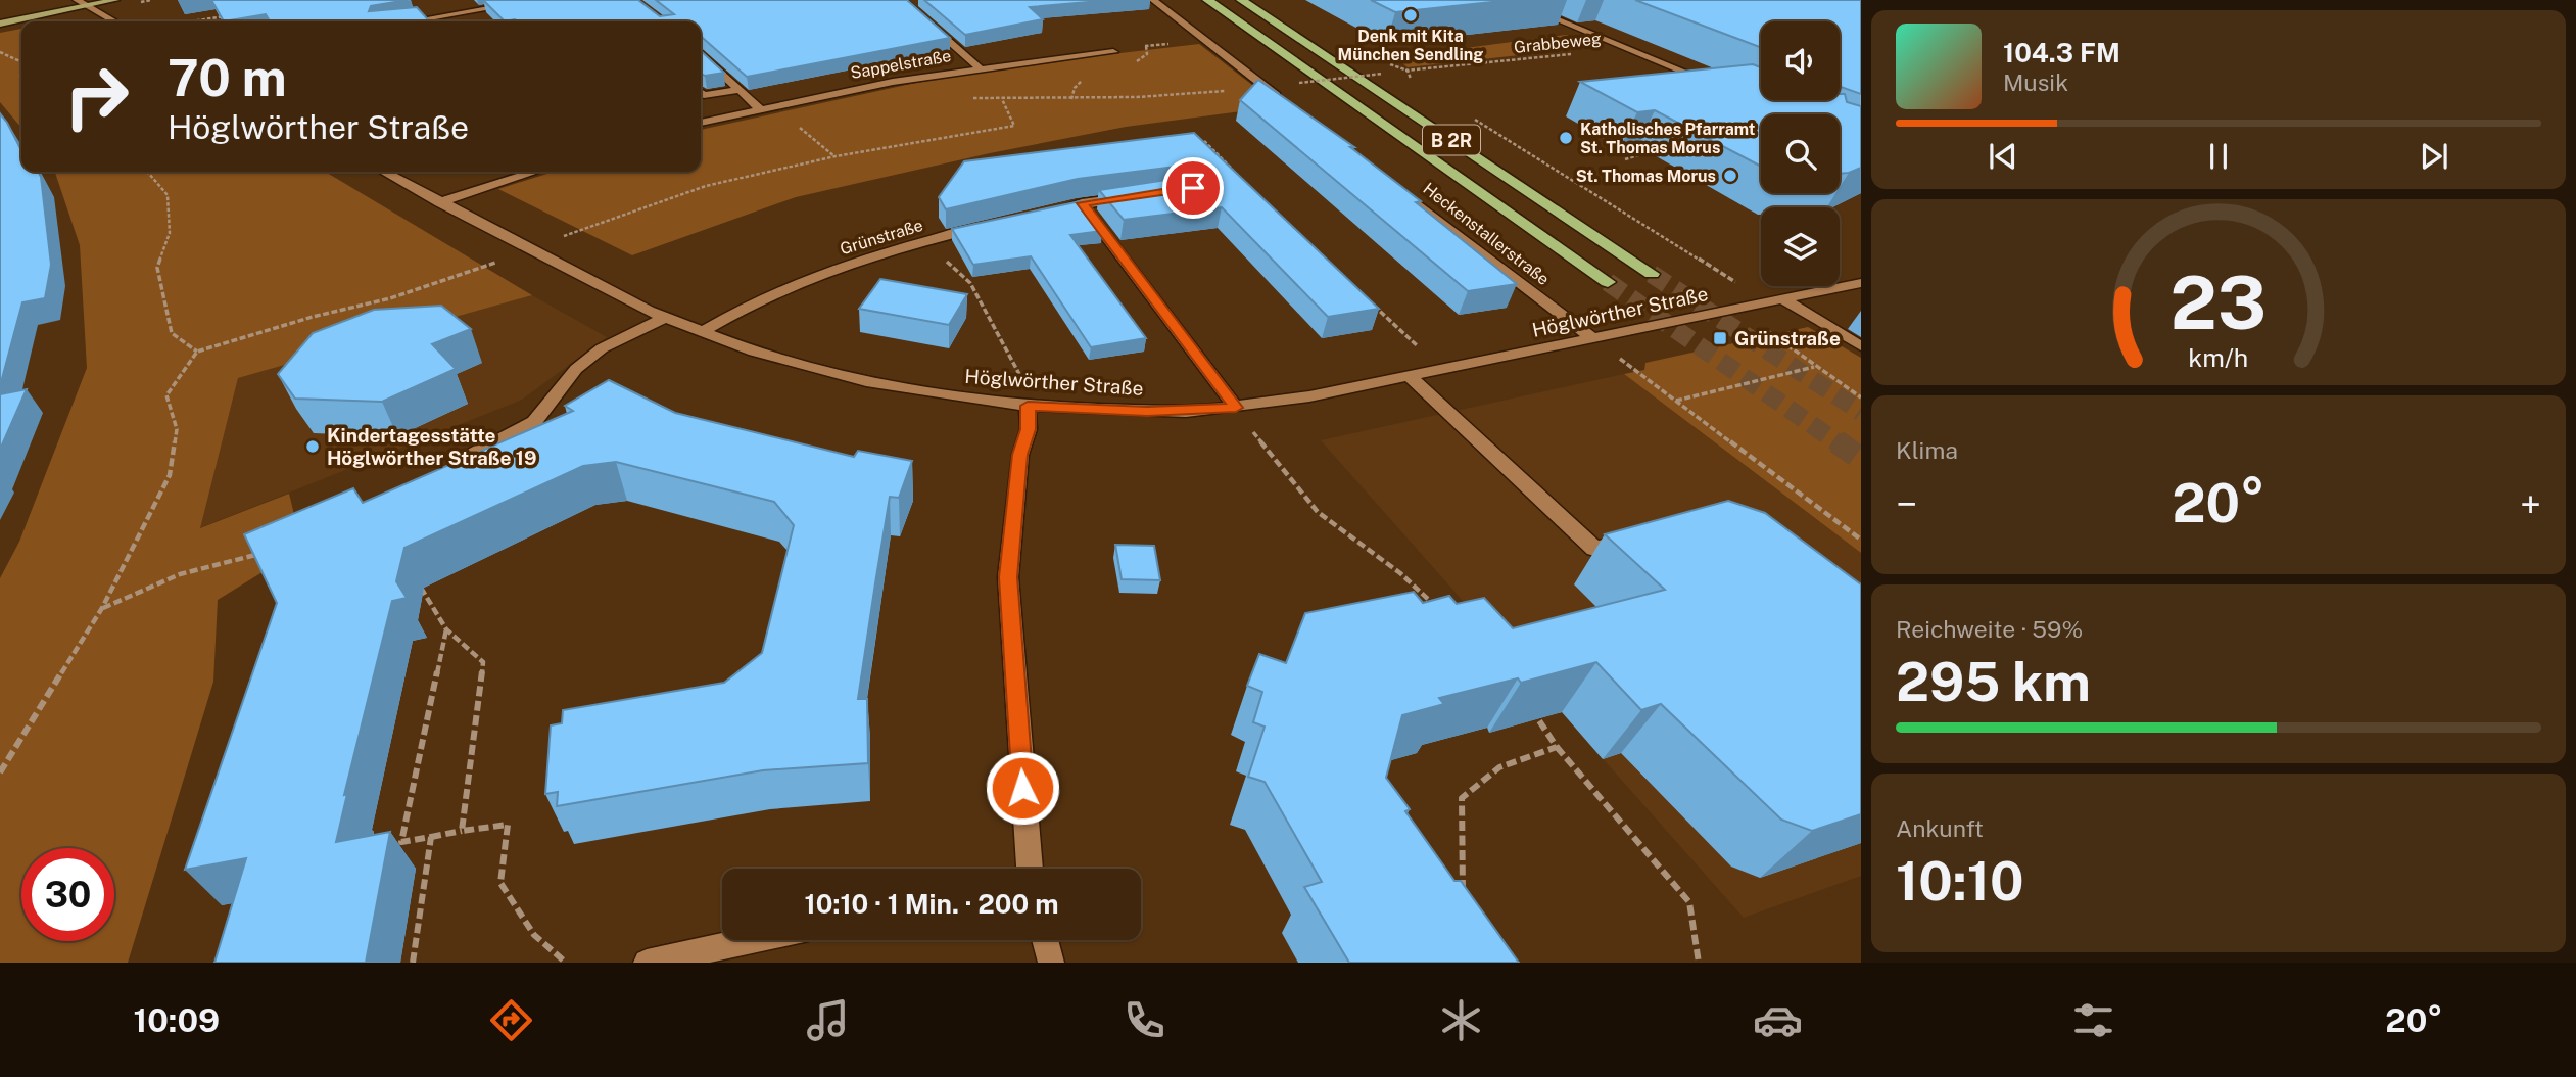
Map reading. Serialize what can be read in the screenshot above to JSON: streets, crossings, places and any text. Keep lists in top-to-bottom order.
{
  "streets": {
    "highway": ["B 2R", "Heckenstallerstraße"],
    "street": ["Sappelstraße", "Grünstraße", "Höglwörther Straße"],
    "path": ["Grabbeweg"]
  },
  "crossings": [
    ["Heckenstallerstraße", "Höglwörther Straße"],
    ["Grünstraße", "Höglwörther Straße"]
  ],
  "places": {
    "other": [
      "Denk mit Kita München Sendling",
      "Katholisches Pfarramt St. Thomas Morus",
      "St. Thomas Morus",
      "Kindertagesstätte Höglwörther Straße 19"
    ],
    "transit": ["Grünstraße"]
  },
  "page": {
    "turn": ["70 m", "Höglwörther Straße"],
    "song": ["104.3 FM", "Musik"],
    "tile": [
      "Klima",
      ["Reichweite · 59%", "295 km"],
      ["Ankunft", "10:10"]
    ],
    "heat": ["−", "20°", "+"],
    "limit": "30",
    "trip": "10:10 · 1 Min. · 200 m",
    "tabs": ["10:09", "20°"],
    "gauge": ["23", "km/h"]
  }
}
